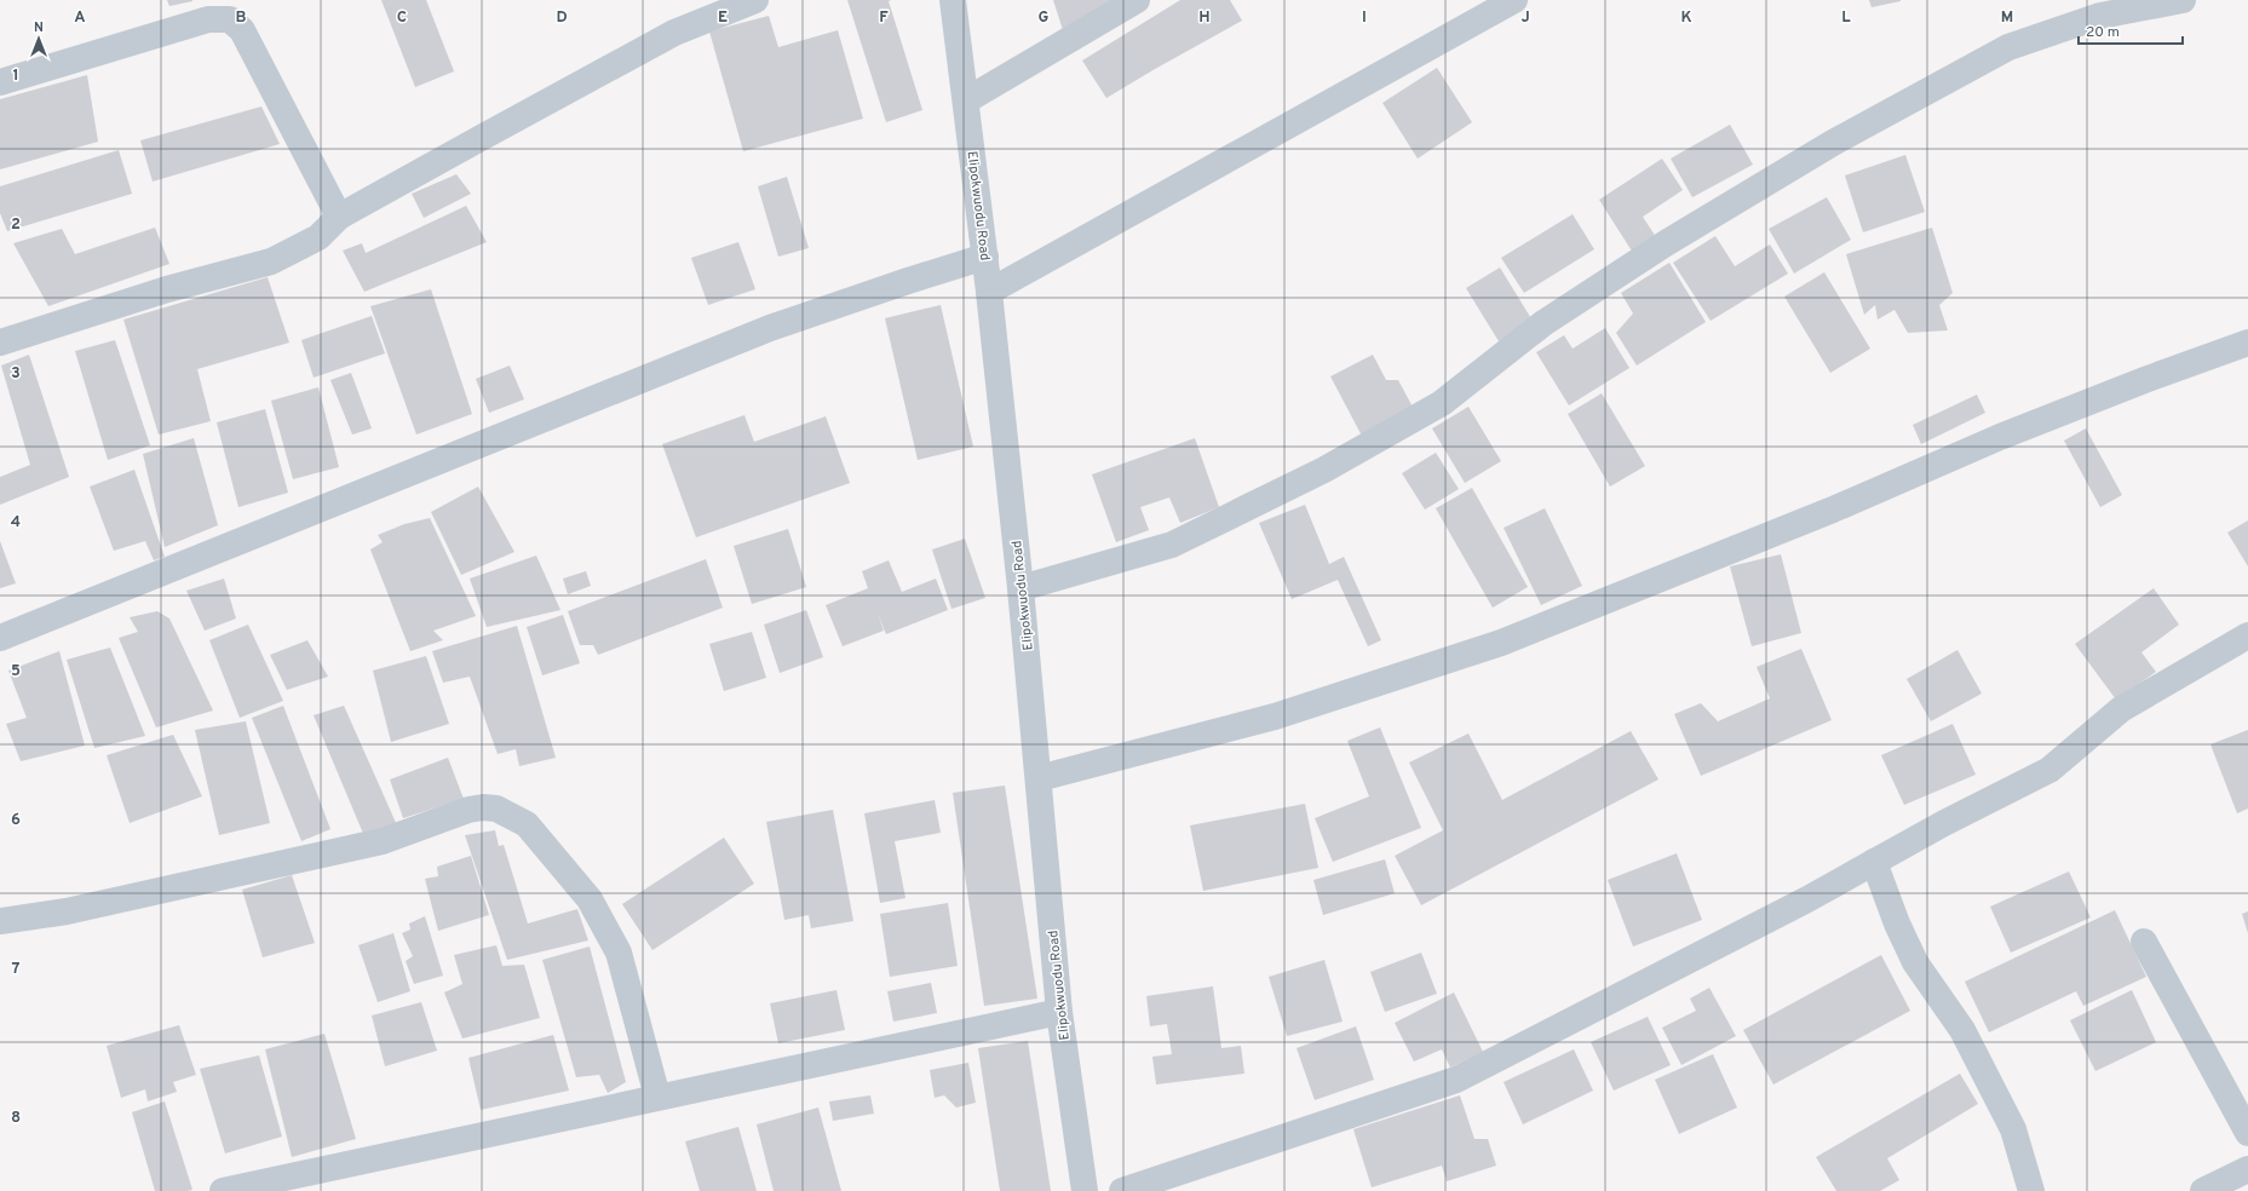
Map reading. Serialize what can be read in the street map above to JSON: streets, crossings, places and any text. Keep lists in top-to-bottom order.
{
  "streets": {
    "street": ["Elipokwuodu Road"]
  },
  "scale_bar": "20 m",
  "north": "top",
  "grid": {
    "columns": [
      "A",
      "B",
      "C",
      "D",
      "E",
      "F",
      "G",
      "H",
      "I",
      "J",
      "K",
      "L",
      "M"
    ],
    "rows": [
      "1",
      "2",
      "3",
      "4",
      "5",
      "6",
      "7",
      "8"
    ]
  }
}
